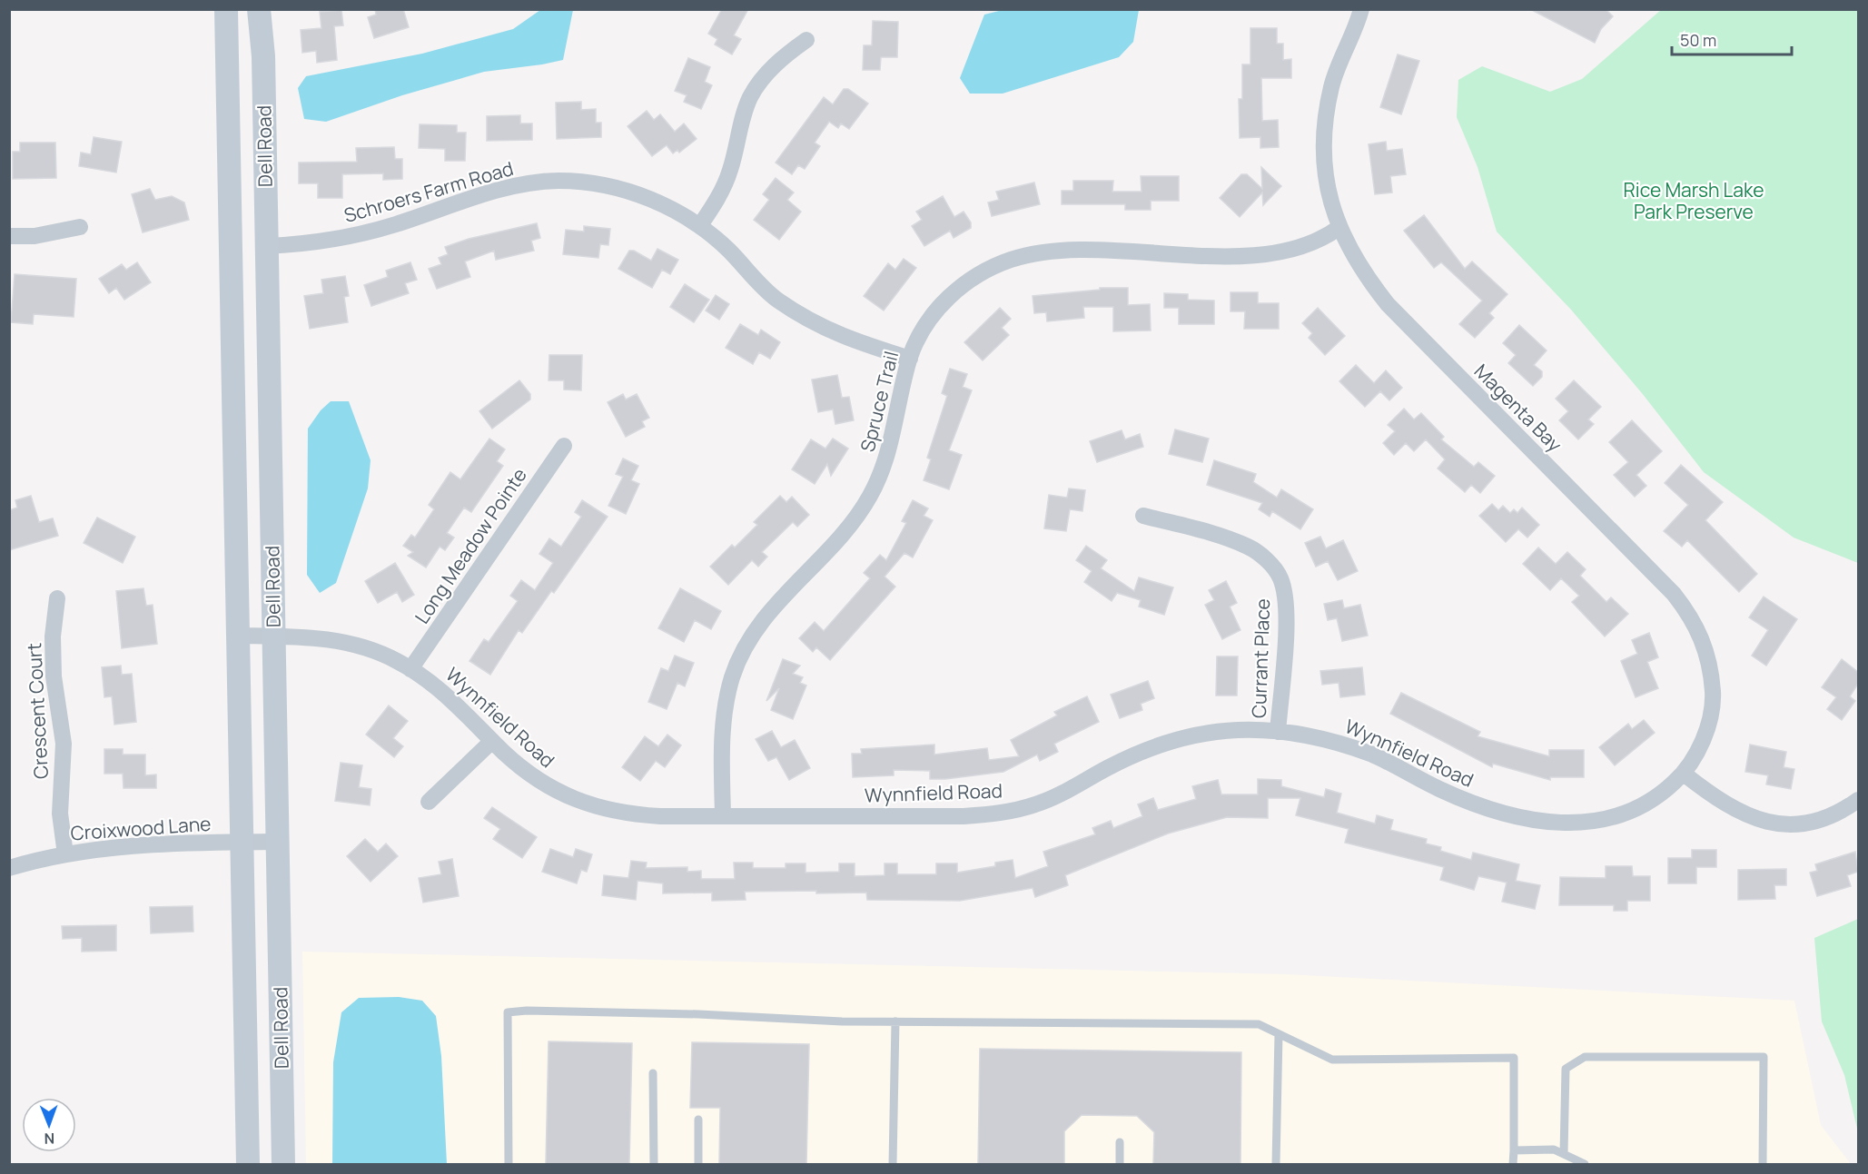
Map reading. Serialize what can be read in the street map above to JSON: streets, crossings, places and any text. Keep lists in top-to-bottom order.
{
  "streets": {
    "main road": ["Dell Road"],
    "street": [
      "Schroers Farm Road",
      "Spruce Trail",
      "Magenta Bay",
      "Long Meadow Pointe",
      "Currant Place",
      "Crescent Court",
      "Wynnfield Road",
      "Croixwood Lane"
    ]
  },
  "crossings": [
    ["Dell Road", "Schroers Farm Road"],
    ["Dell Road", "Wynnfield Road"],
    ["Dell Road", "Croixwood Lane"],
    ["Schroers Farm Road", "Spruce Trail"],
    ["Spruce Trail", "Magenta Bay"],
    ["Spruce Trail", "Wynnfield Road"],
    ["Magenta Bay", "Wynnfield Road"],
    ["Long Meadow Pointe", "Wynnfield Road"],
    ["Currant Place", "Wynnfield Road"],
    ["Crescent Court", "Croixwood Lane"]
  ],
  "parks": ["Rice Marsh Lake Park Preserve"],
  "scale_bar": "50 m",
  "north": "bottom"
}
